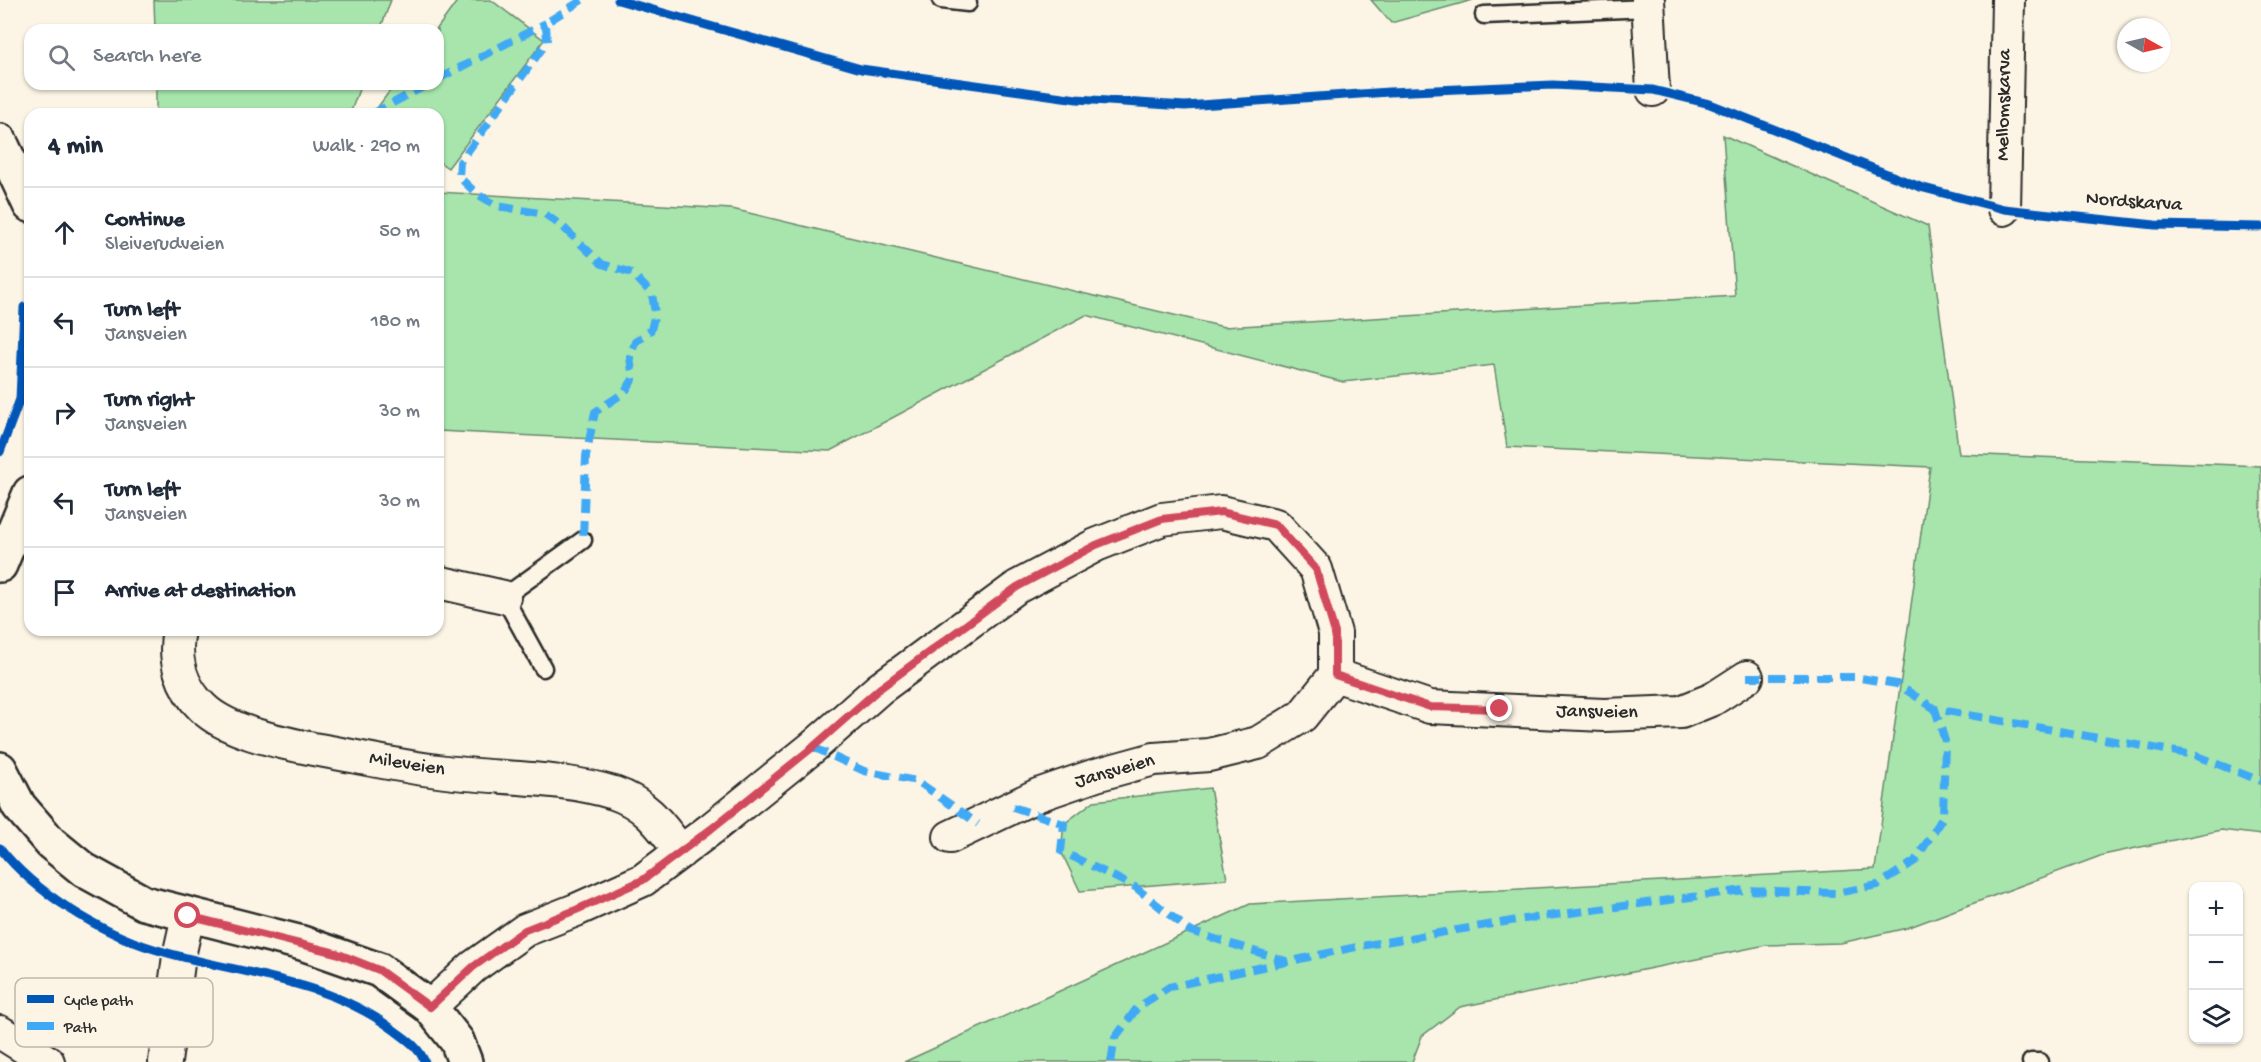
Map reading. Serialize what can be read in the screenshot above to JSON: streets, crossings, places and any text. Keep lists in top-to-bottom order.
{
  "streets": {
    "street": ["Mellomskarva", "Jansveien", "Mileveien"],
    "cycle path": ["Nordskarva"]
  },
  "legend": ["Cycle path", "Path"],
  "north": "right",
  "page": {
    "search": "Search here",
    "heading": ["4 min", "Walk · 290 m"],
    "list": [
      ["Continue", "Sleiverudveien", "50 m"],
      ["Turn left", "Jansveien", "180 m"],
      ["Turn right", "Jansveien", "30 m"],
      ["Turn left", "Jansveien", "30 m"],
      "Arrive at destination"
    ],
    "map_buttons": ["+", "−"]
  }
}
